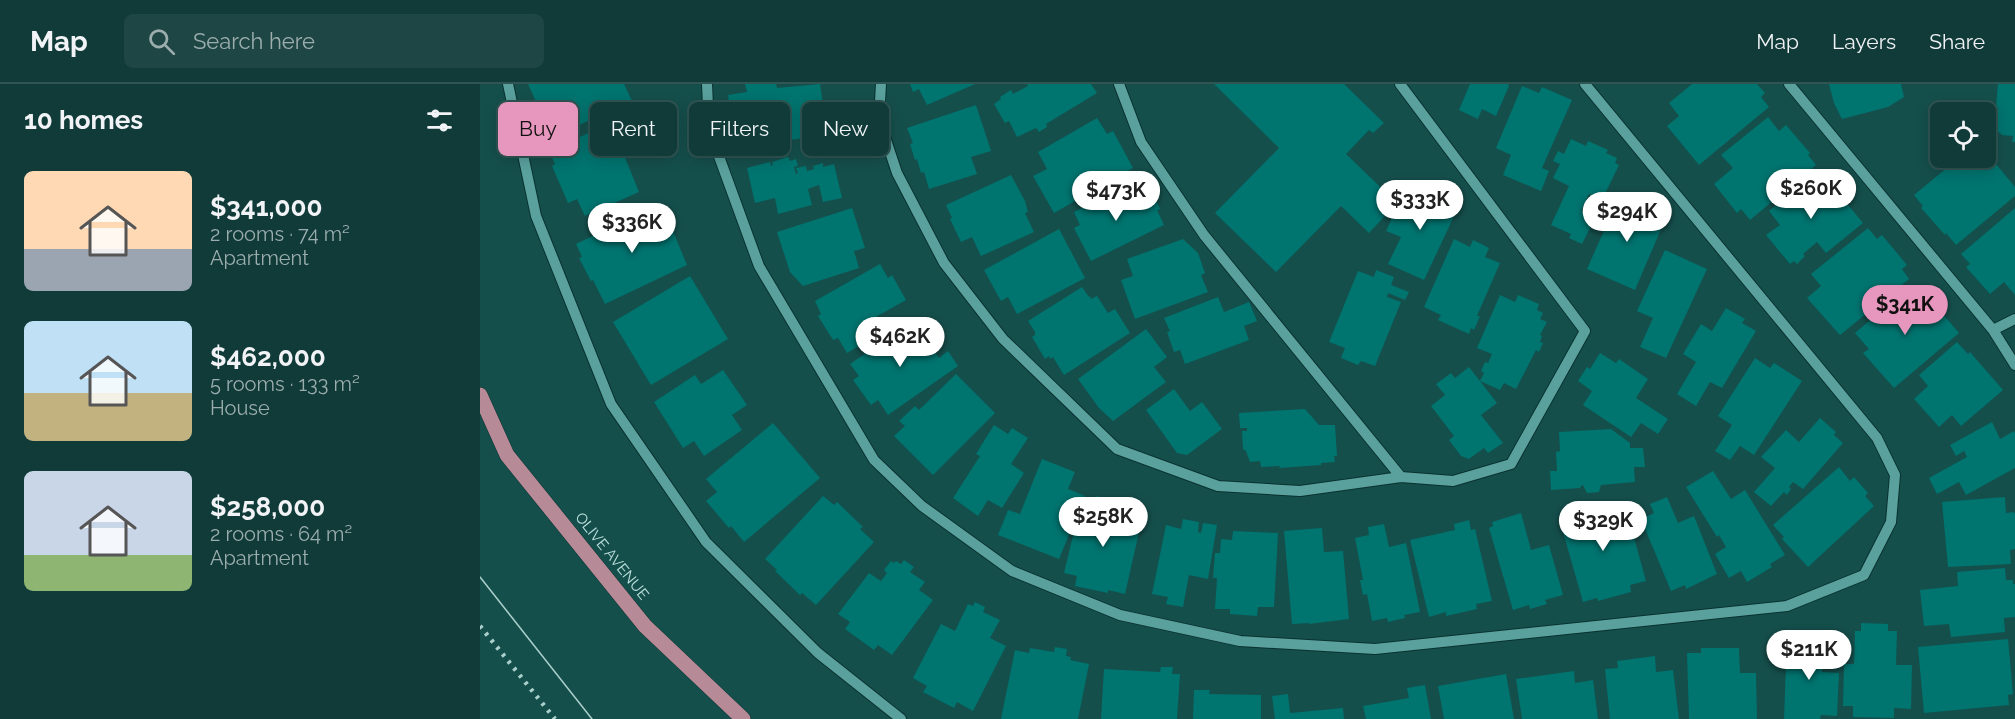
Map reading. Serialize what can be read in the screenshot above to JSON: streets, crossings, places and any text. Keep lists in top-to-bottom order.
{
  "streets": {
    "main road": ["OLIVE AVENUE"]
  },
  "page": {
    "header": "Map",
    "search": "Search here",
    "nav": ["Map", "Layers", "Share"],
    "heading": "10 homes",
    "chip": [
      "Buy",
      "Rent",
      "Filters",
      "New"
    ],
    "list": [
      {
        "name": "$341,000",
        "note": "2 rooms · 74 m² · Apartment"
      },
      {
        "name": "$462,000",
        "note": "5 rooms · 133 m² · House"
      },
      {
        "name": "$258,000",
        "note": "2 rooms · 64 m² · Apartment"
      }
    ],
    "price": [
      "$260K",
      "$473K",
      "$333K",
      "$294K",
      "$336K",
      "$341K",
      "$462K",
      "$258K",
      "$329K",
      "$211K"
    ]
  }
}
